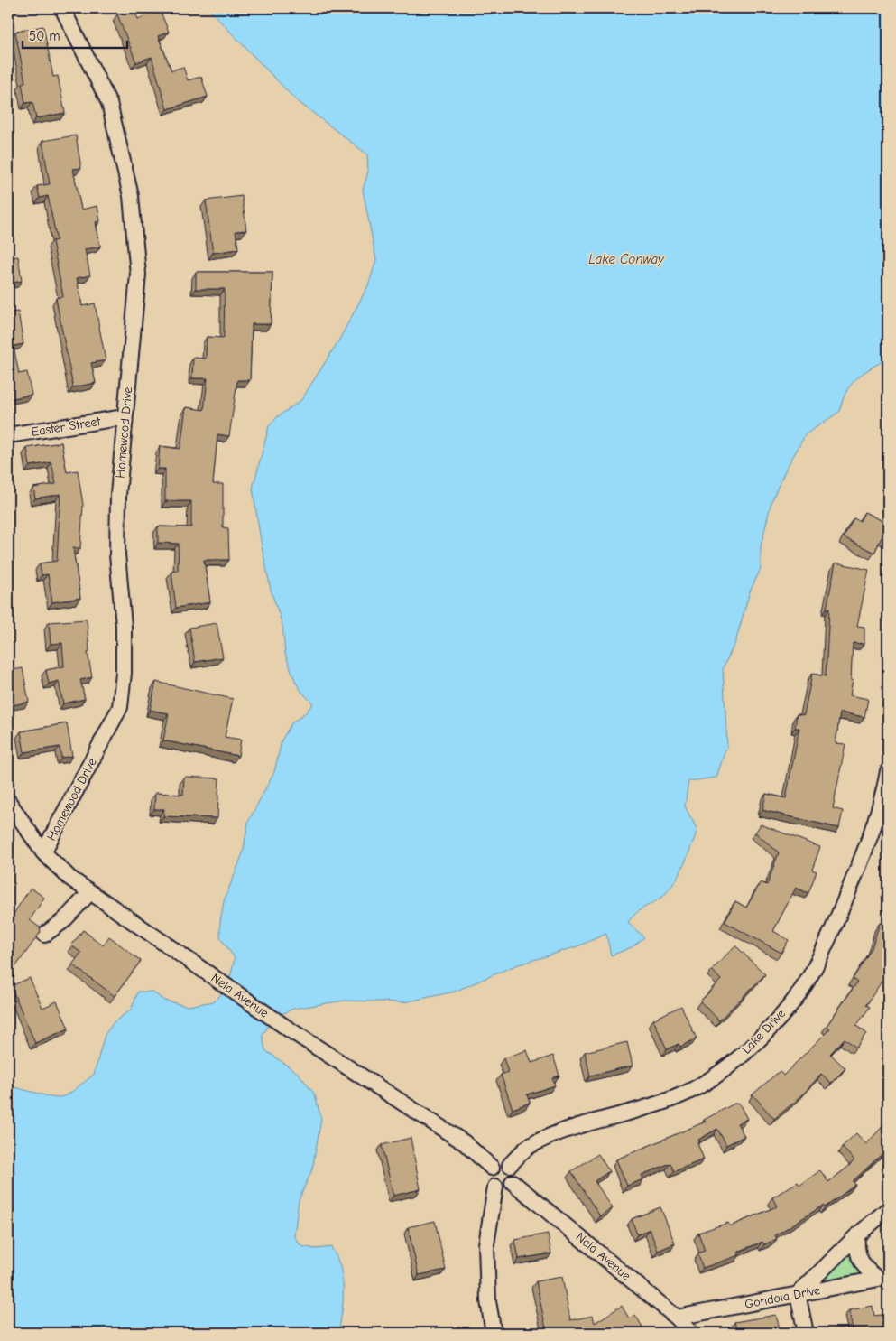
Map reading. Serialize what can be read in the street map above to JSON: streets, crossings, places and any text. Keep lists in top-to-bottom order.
{
  "streets": {
    "street": [
      "Easter Street",
      "Homewood Drive",
      "Nela Avenue",
      "Lake Drive",
      "Gondola Drive"
    ]
  },
  "crossings": [
    ["Easter Street", "Homewood Drive"],
    ["Homewood Drive", "Nela Avenue"],
    ["Nela Avenue", "Lake Drive"],
    ["Nela Avenue", "Gondola Drive"]
  ],
  "water": ["Lake Conway"],
  "scale_bar": "50 m"
}
